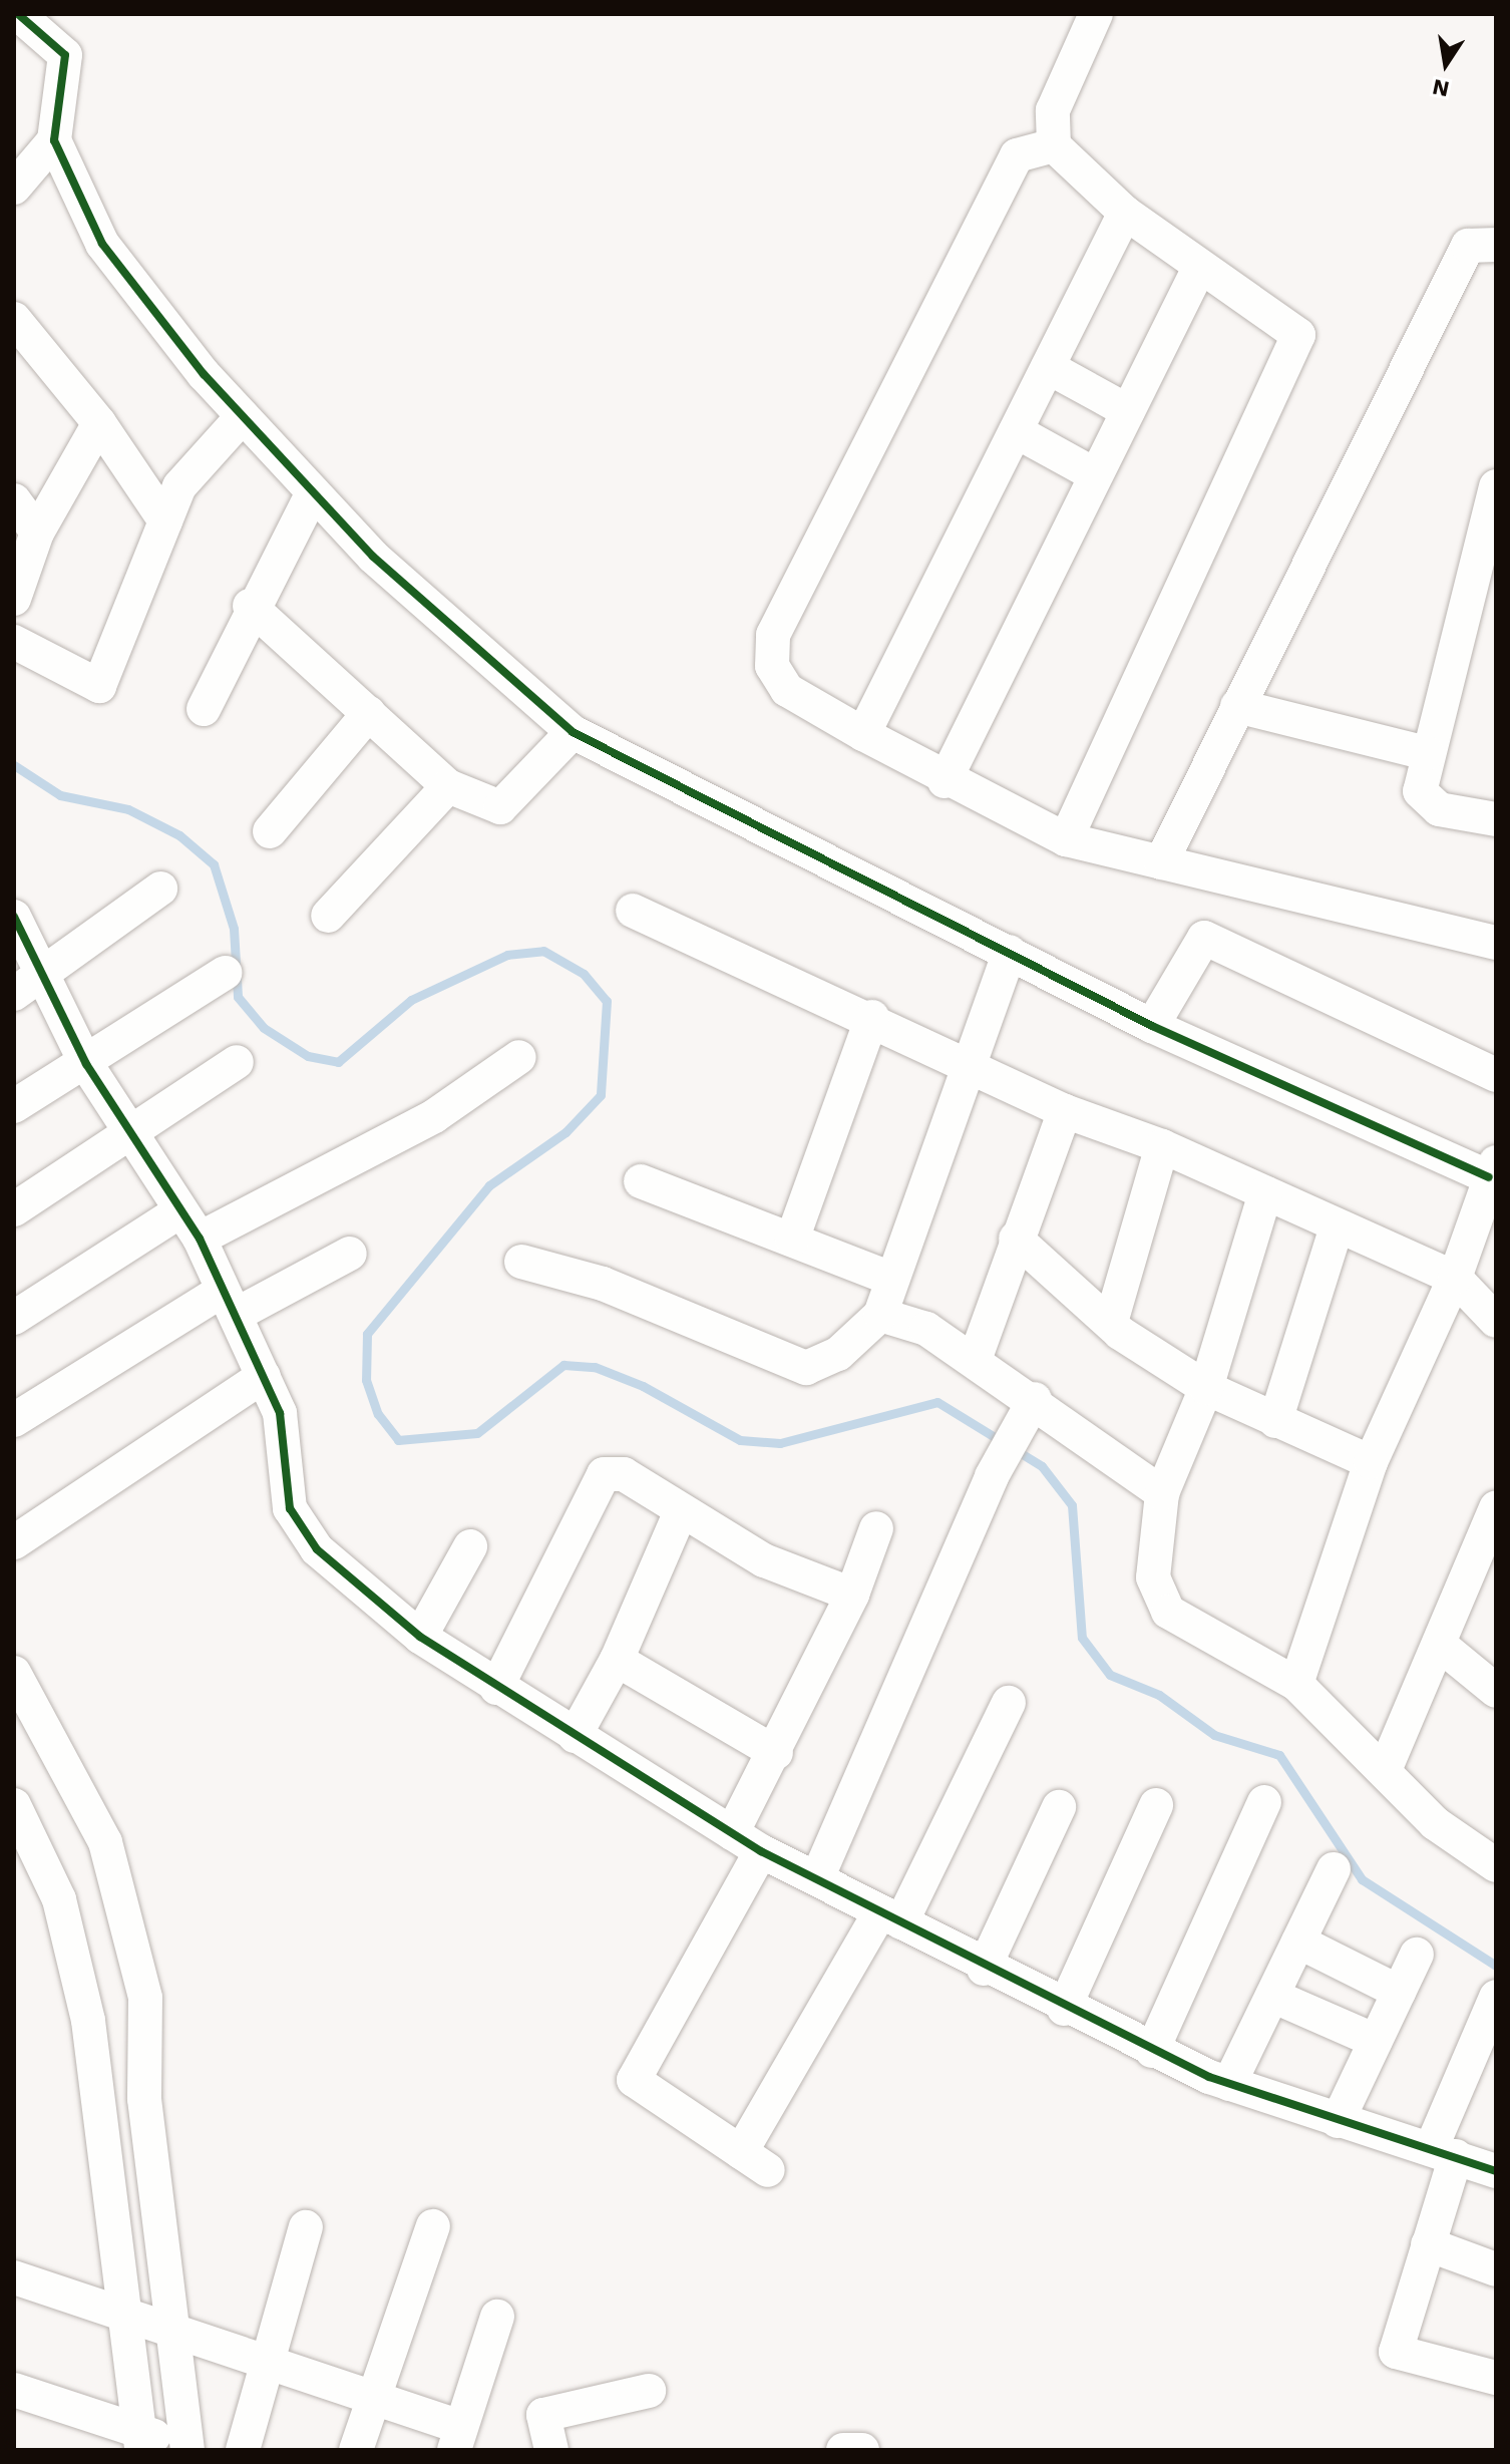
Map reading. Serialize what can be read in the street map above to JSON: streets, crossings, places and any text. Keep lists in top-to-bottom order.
{
  "north": "bottom"
}
